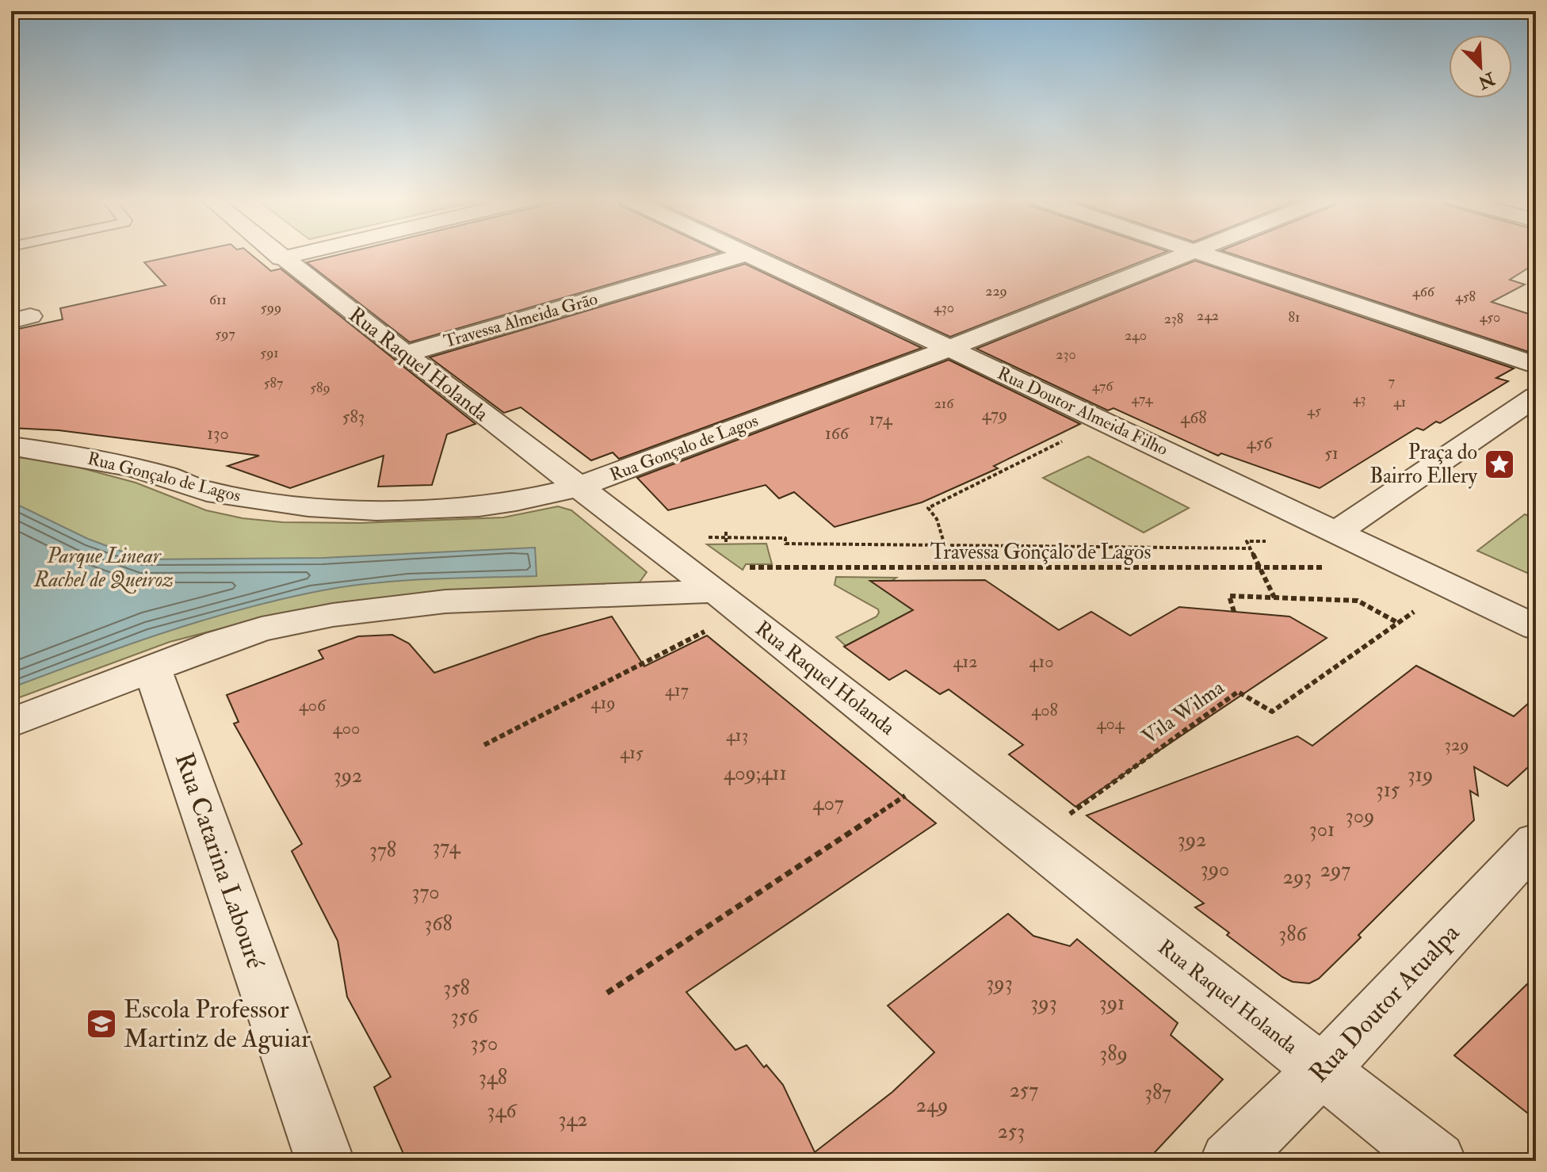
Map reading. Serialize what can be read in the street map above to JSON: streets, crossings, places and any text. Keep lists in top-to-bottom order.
{
  "streets": {
    "street": [
      "Travessa Almeida Grão",
      "Rua Raquel Holanda",
      "Rua Doutor Almeida Filho",
      "Rua Gonçalo de Lagos",
      "Rua Catarina Labouré",
      "Rua Doutor Atualpa"
    ],
    "path": ["Travessa Gonçalo de Lagos", "Vila Wilma"]
  },
  "crossings": [
    ["Travessa Almeida Grão", "Rua Raquel Holanda"],
    ["Travessa Almeida Grão", "Rua Doutor Almeida Filho"],
    ["Rua Raquel Holanda", "Rua Gonçalo de Lagos"],
    ["Rua Raquel Holanda", "Travessa Gonçalo de Lagos"],
    ["Rua Raquel Holanda", "Vila Wilma"],
    ["Rua Raquel Holanda", "Rua Doutor Atualpa"],
    ["Rua Doutor Almeida Filho", "Rua Gonçalo de Lagos"],
    ["Rua Doutor Almeida Filho", "Vila Wilma"]
  ],
  "parks": ["Parque Linear Rachel de Queiroz"],
  "places": {
    "place": ["Praça do Bairro Ellery"],
    "school or university": ["Escola Professor Martinz de Aguiar"]
  },
  "house_numbers": [
    "229",
    "466",
    "458",
    "611",
    "599",
    "430",
    "242",
    "81",
    "450",
    "238",
    "597",
    "240",
    "591",
    "230",
    "7",
    "587",
    "476",
    "589",
    "474",
    "43",
    "41",
    "216",
    "45",
    "479",
    "583",
    "468",
    "174",
    "130",
    "166",
    "456",
    "51",
    "412",
    "410",
    "417",
    "419",
    "406",
    "408",
    "404",
    "400",
    "413",
    "329",
    "415",
    "409;411",
    "319",
    "392",
    "315",
    "407",
    "309",
    "301",
    "392",
    "374",
    "378",
    "390",
    "297",
    "293",
    "370",
    "368",
    "386",
    "393",
    "358",
    "393",
    "391",
    "356",
    "350",
    "389",
    "348",
    "257",
    "387",
    "249",
    "346",
    "342",
    "253"
  ],
  "north": "bottom right"
}
